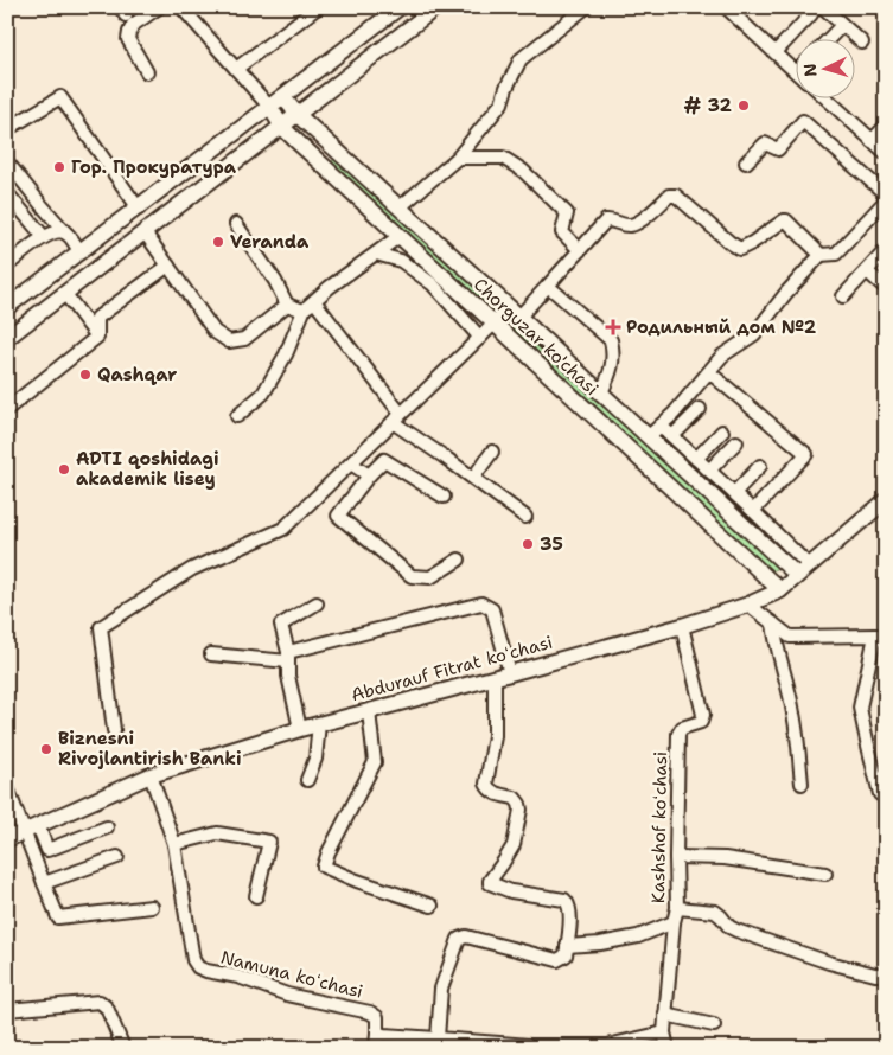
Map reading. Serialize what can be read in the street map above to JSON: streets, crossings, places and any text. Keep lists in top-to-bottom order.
{
  "streets": {
    "main road": ["Chorguzar ko'chasi", "Abdurauf Fitrat koʻchasi"],
    "street": ["Kashshof koʻchasi", "Namuna koʻchasi"]
  },
  "crossings": [
    ["Chorguzar ko'chasi", "Abdurauf Fitrat koʻchasi"],
    ["Abdurauf Fitrat koʻchasi", "Kashshof koʻchasi"],
    ["Abdurauf Fitrat koʻchasi", "Namuna koʻchasi"]
  ],
  "places": {
    "other": [
      "# 32",
      "Гор. Прокуратура",
      "Veranda",
      "Qashqar",
      "ADTI qoshidagi akademik lisey",
      "35",
      "Biznesni Rivojlantirish Banki"
    ],
    "health": ["Родильный дом №2"]
  },
  "north": "left"
}
